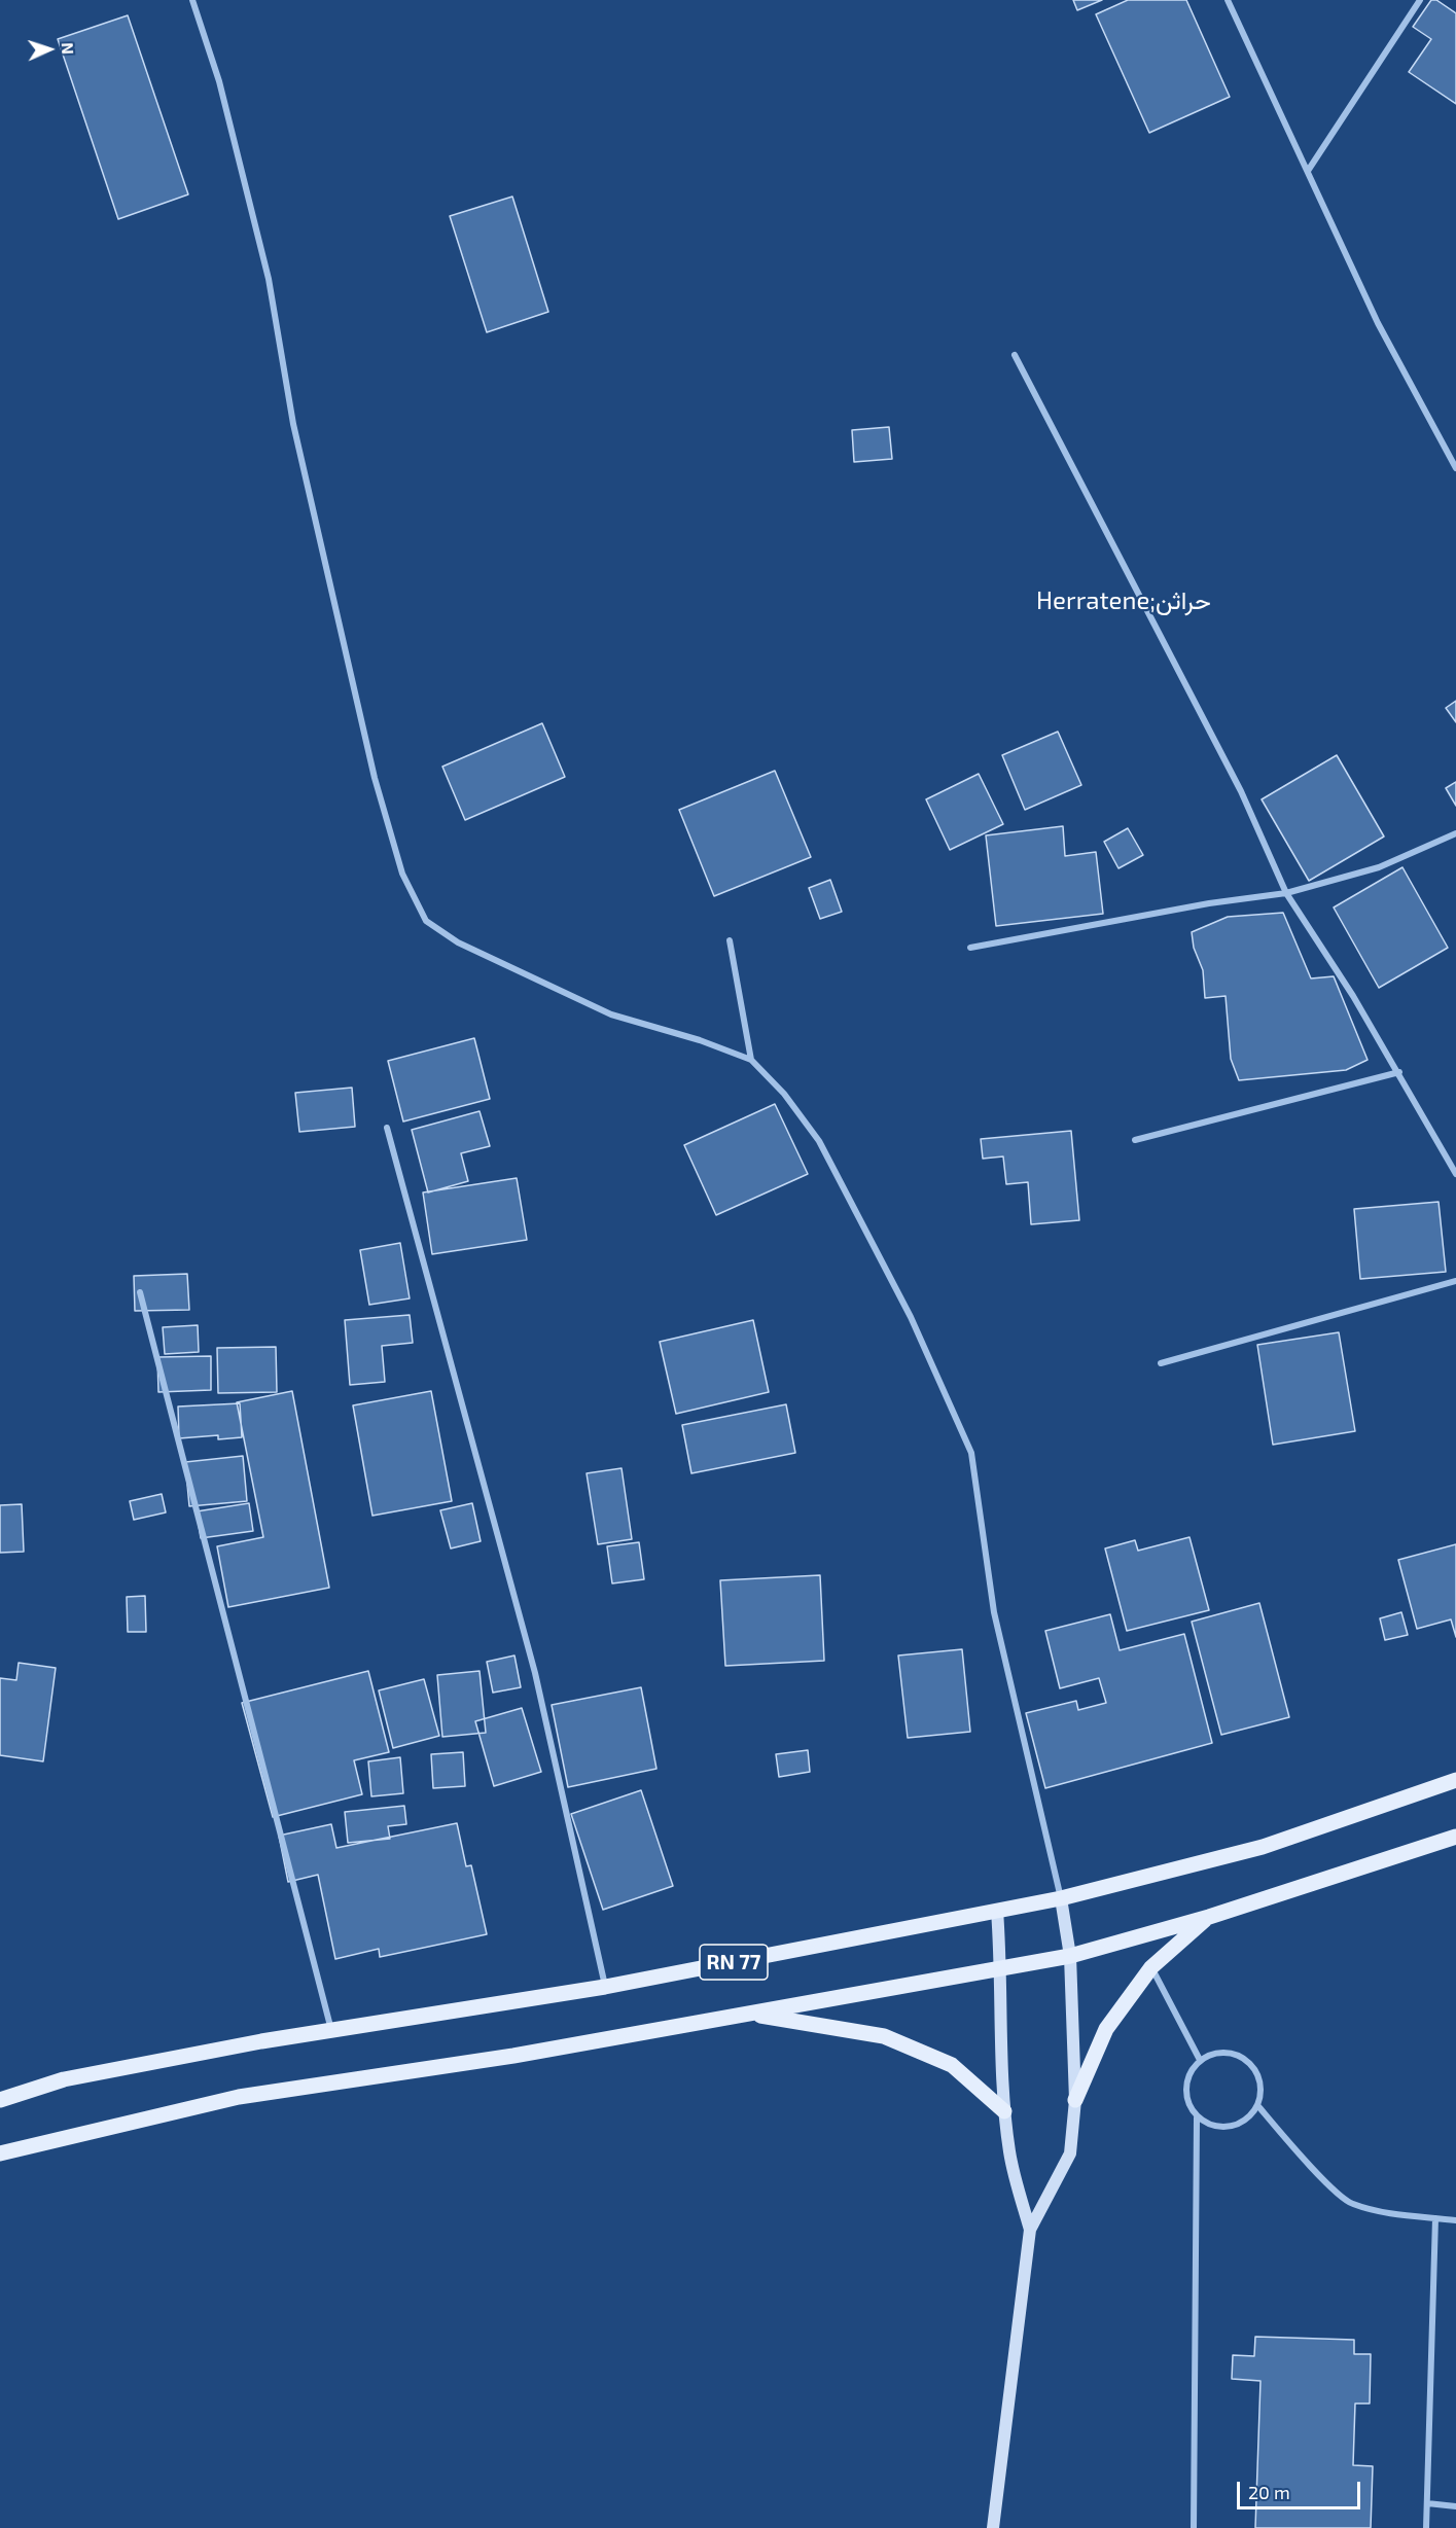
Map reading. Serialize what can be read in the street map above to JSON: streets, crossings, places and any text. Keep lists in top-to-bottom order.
{
  "streets": {
    "main road": ["RN 77"]
  },
  "districts": ["Herratene;حراثن"],
  "scale_bar": "20 m",
  "north": "right"
}
